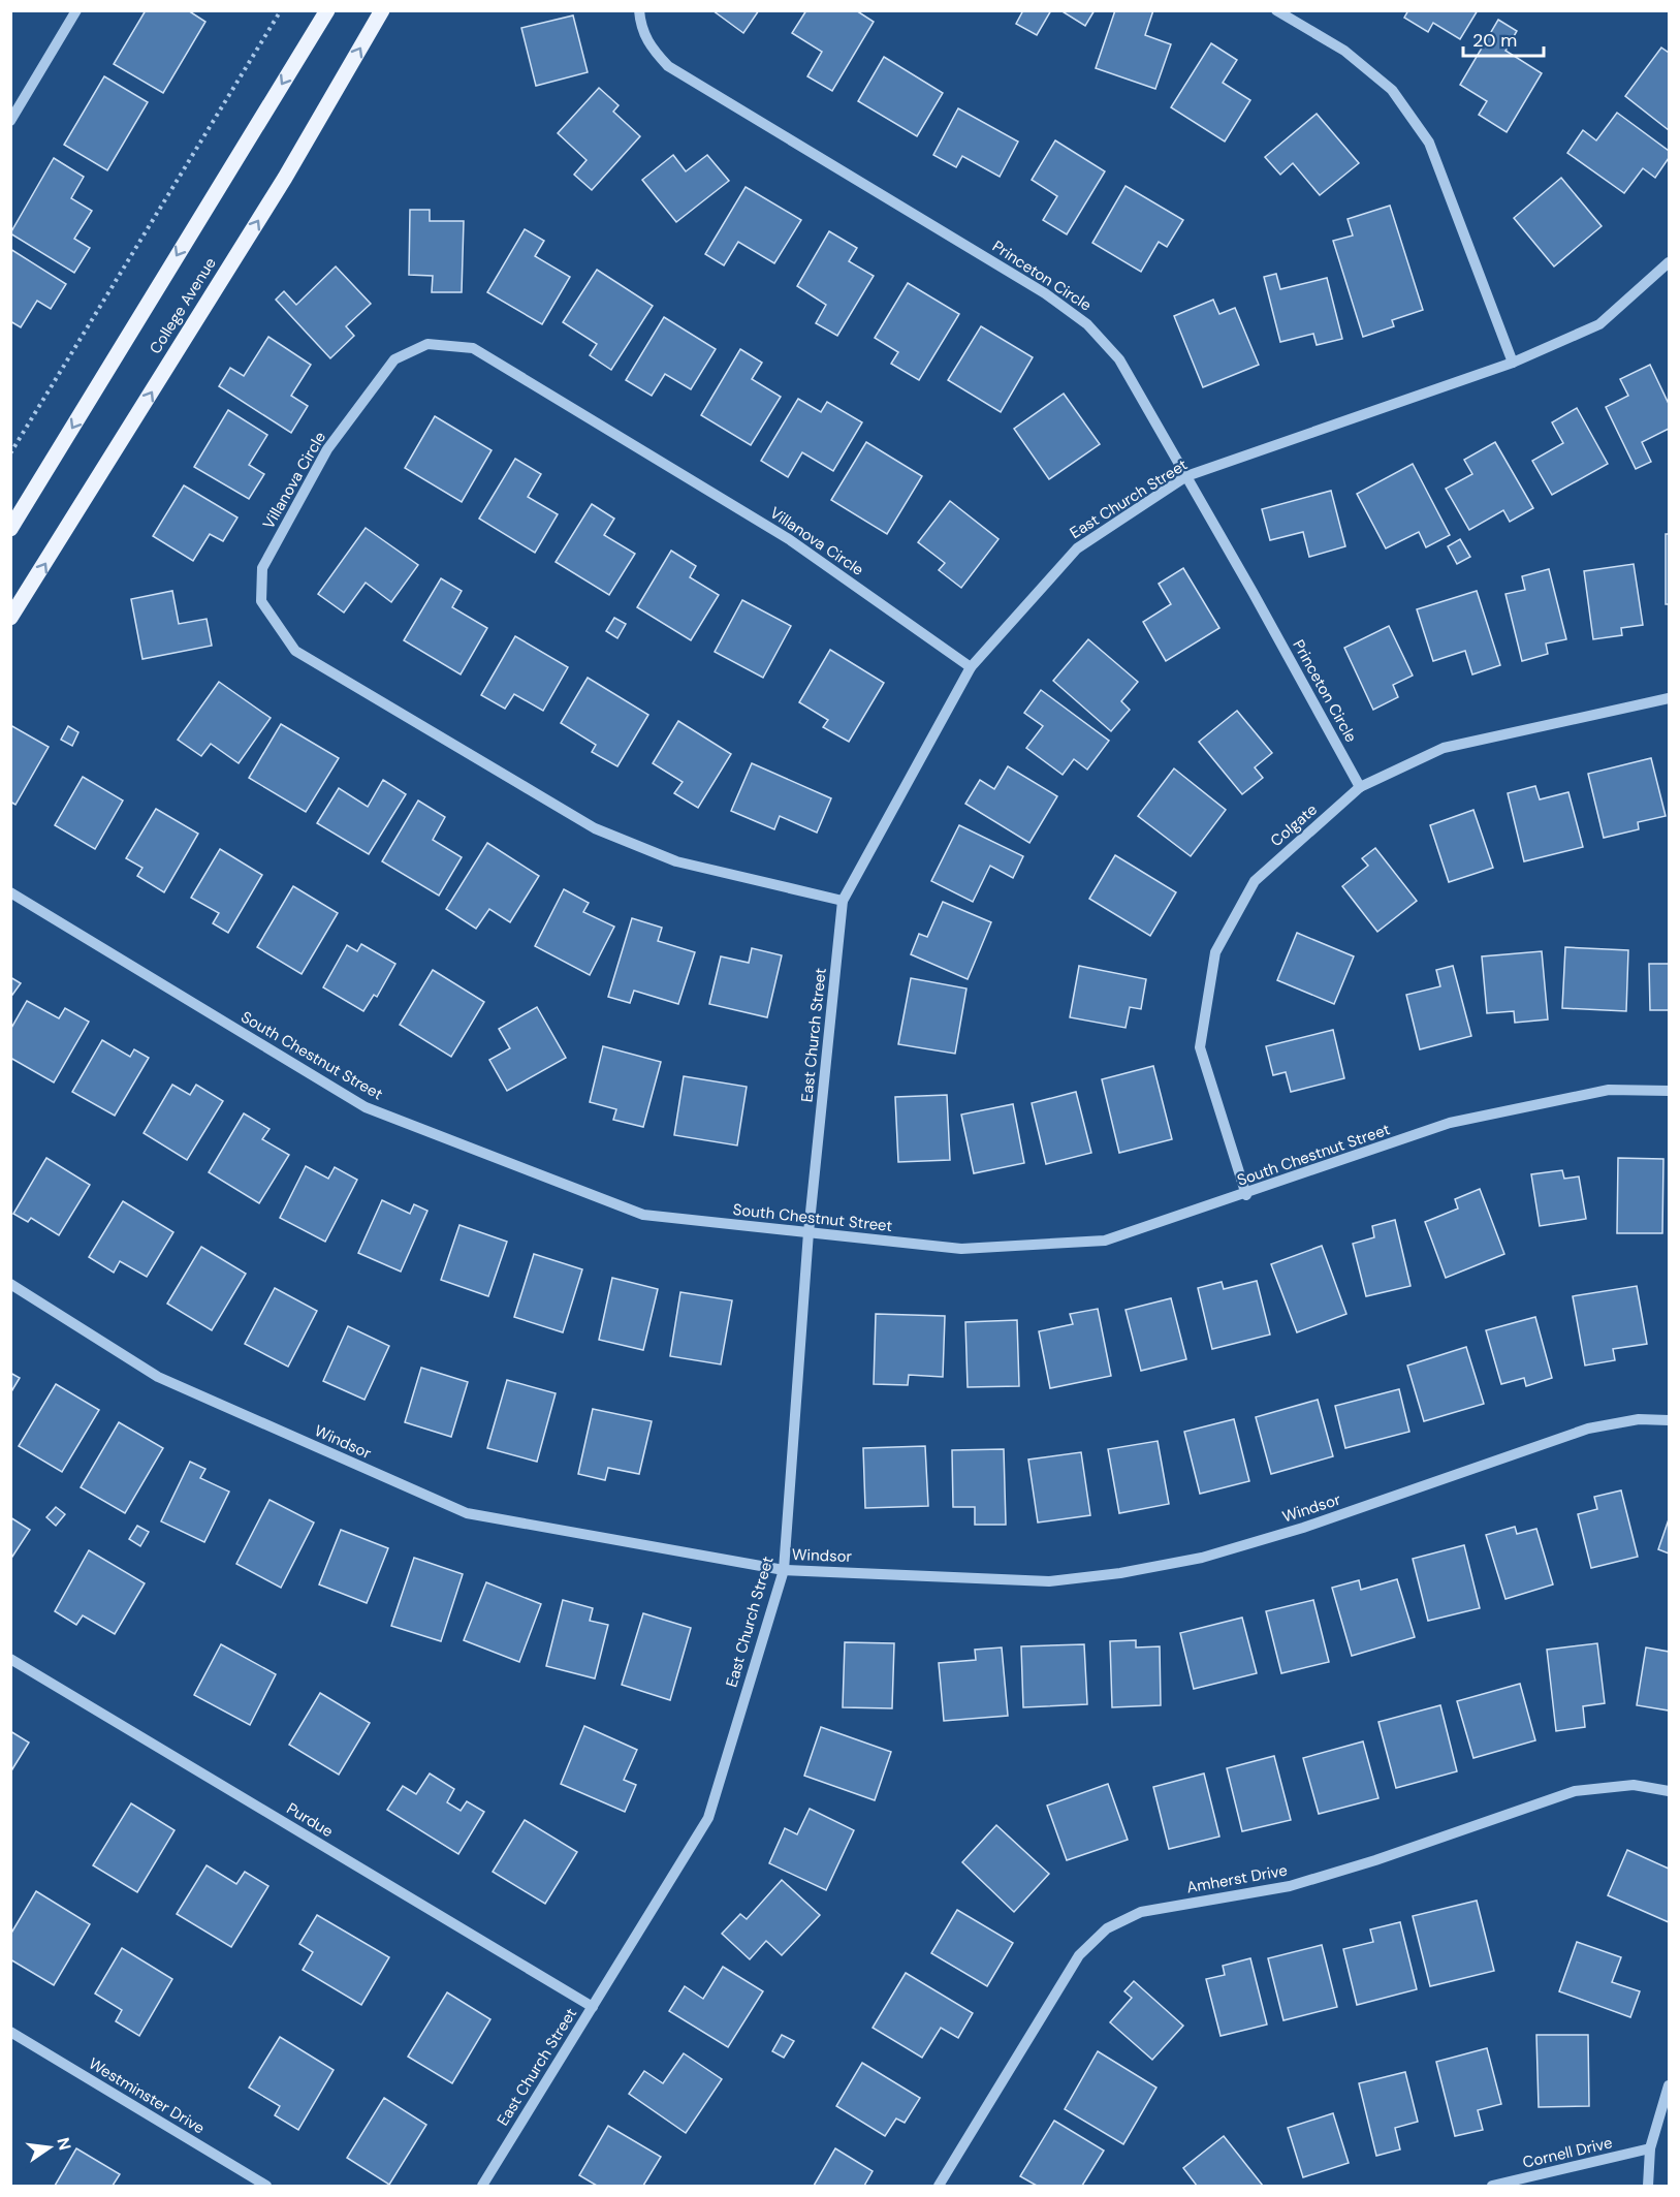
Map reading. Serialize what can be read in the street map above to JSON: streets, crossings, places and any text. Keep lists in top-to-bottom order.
{
  "streets": {
    "main road": ["College Avenue"],
    "street": [
      "Princeton Circle",
      "Villanova Circle",
      "East Church Street",
      "Colgate",
      "South Chestnut Street",
      "Windsor",
      "Purdue",
      "Amherst Drive",
      "Westminster Drive",
      "Cornell Drive"
    ]
  },
  "crossings": [
    ["Princeton Circle", "East Church Street"],
    ["Princeton Circle", "Colgate"],
    ["Villanova Circle", "East Church Street"],
    ["East Church Street", "South Chestnut Street"],
    ["East Church Street", "Windsor"],
    ["East Church Street", "Purdue"],
    ["Colgate", "South Chestnut Street"]
  ],
  "scale_bar": "20 m",
  "north": "right"
}
